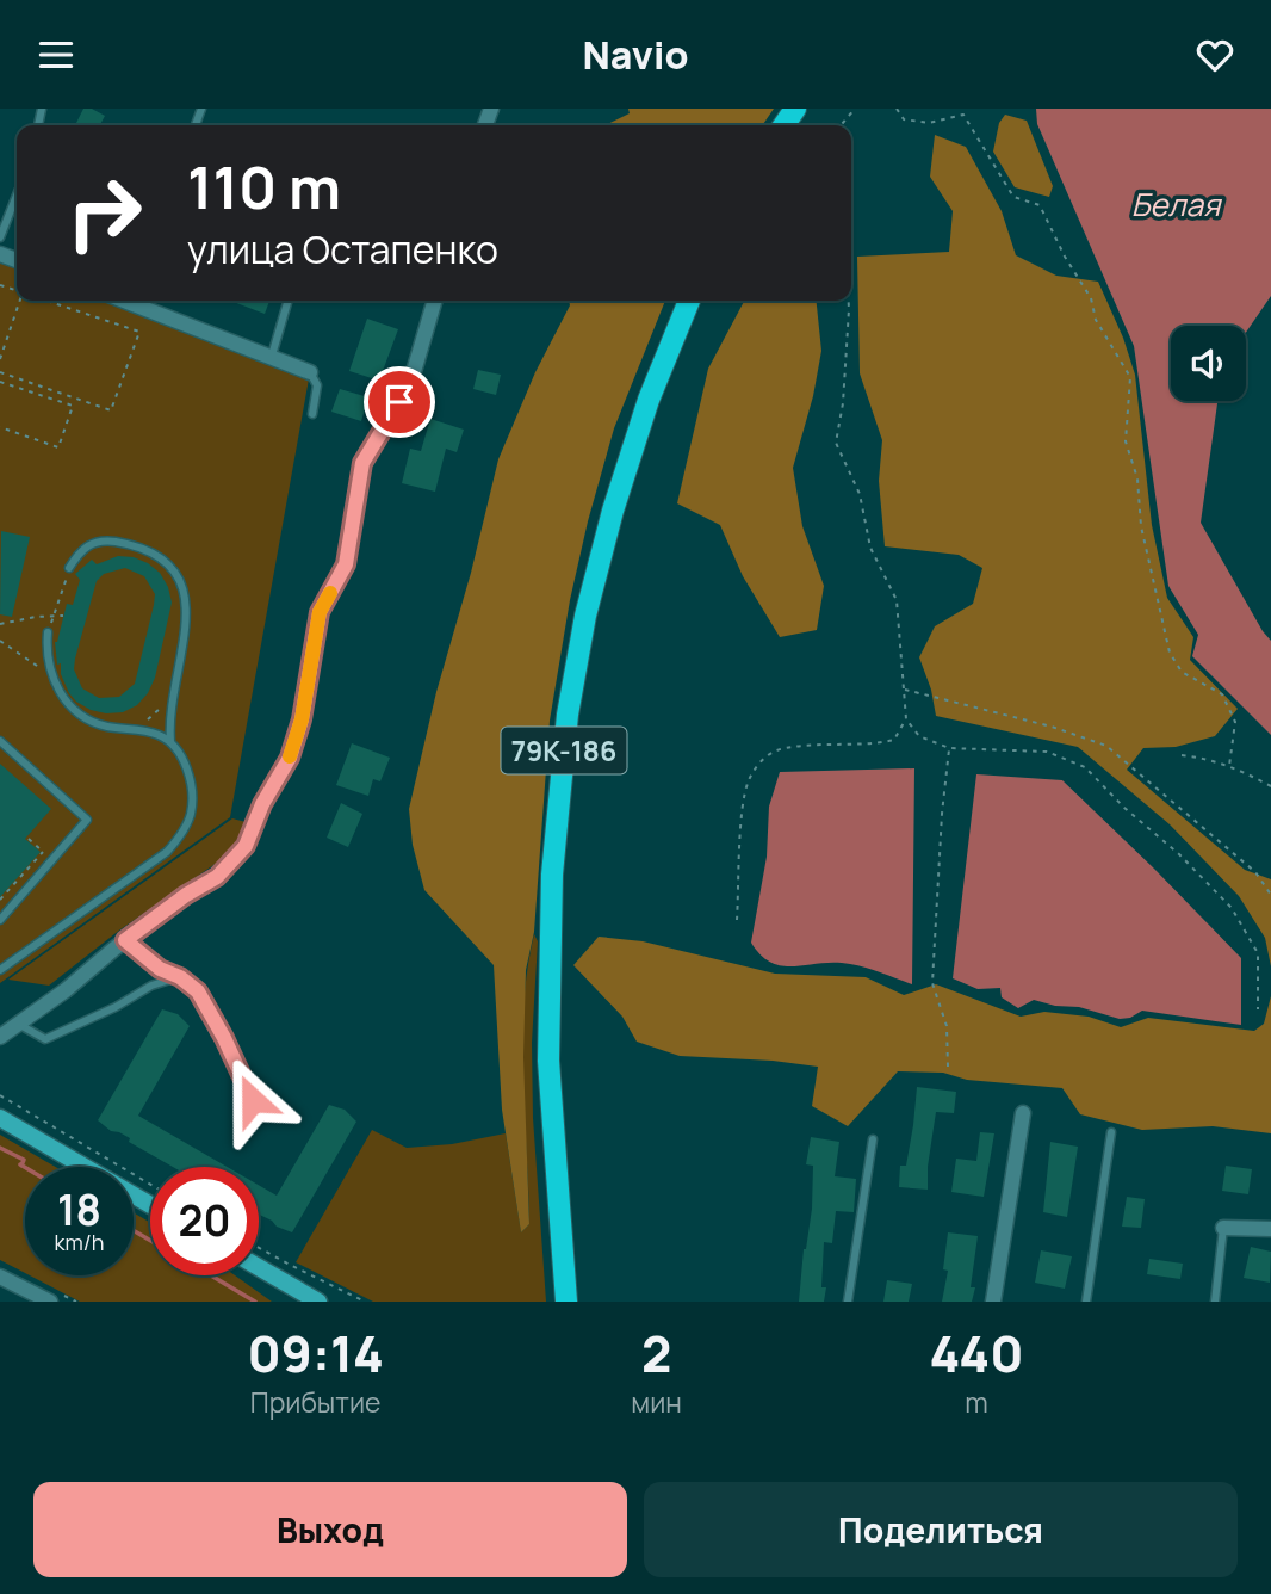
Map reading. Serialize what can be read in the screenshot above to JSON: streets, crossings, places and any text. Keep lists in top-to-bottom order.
{
  "streets": {
    "main road": ["79К-186"]
  },
  "water": ["Белая"],
  "page": {
    "header": "Navio",
    "turn": ["110 m", "улица Остапенко"],
    "speed": "18 km/h",
    "limit": "20",
    "eta": [
      "09:14",
      "Прибытие",
      "2",
      "мин",
      "440",
      "m"
    ],
    "buttons": ["Выход", "Поделиться"]
  }
}
